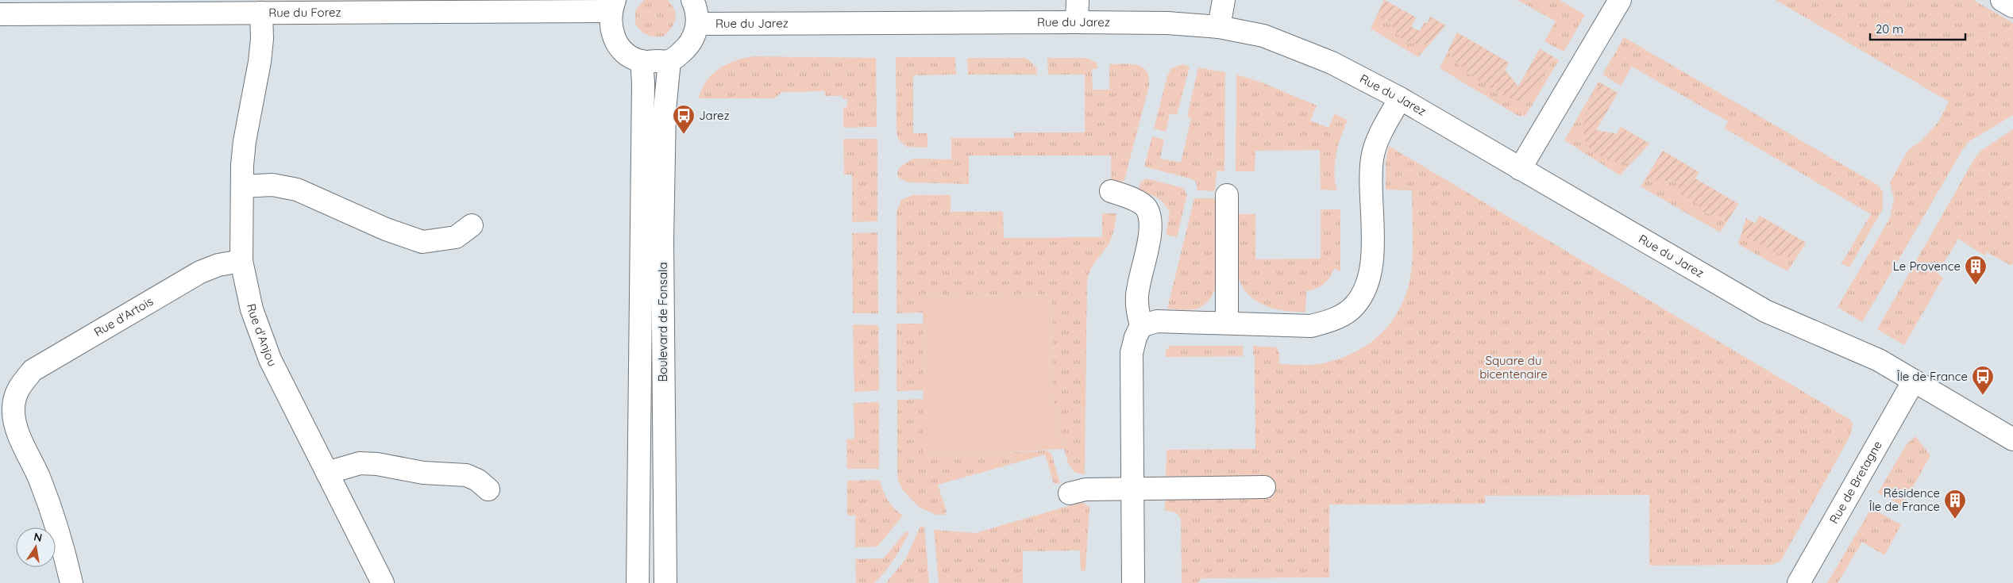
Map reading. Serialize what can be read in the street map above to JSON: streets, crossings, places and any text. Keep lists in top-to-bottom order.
{
  "streets": {
    "street": [
      "Rue du Forez",
      "Rue du Jarez",
      "Rue d'Artois",
      "Boulevard de Fonsala",
      "Rue d'Anjou",
      "Rue de Bretagne"
    ]
  },
  "crossings": [
    ["Rue du Forez", "Rue d'Anjou"],
    ["Rue du Jarez", "Rue de Bretagne"],
    ["Rue d'Artois", "Rue d'Anjou"]
  ],
  "parks": ["Square du bicentenaire"],
  "places": {
    "bus stop": ["Jarez", "Île de France"],
    "building": ["Le Provence", "Résidence Île de France"]
  },
  "scale_bar": "20 m",
  "north": "top"
}
